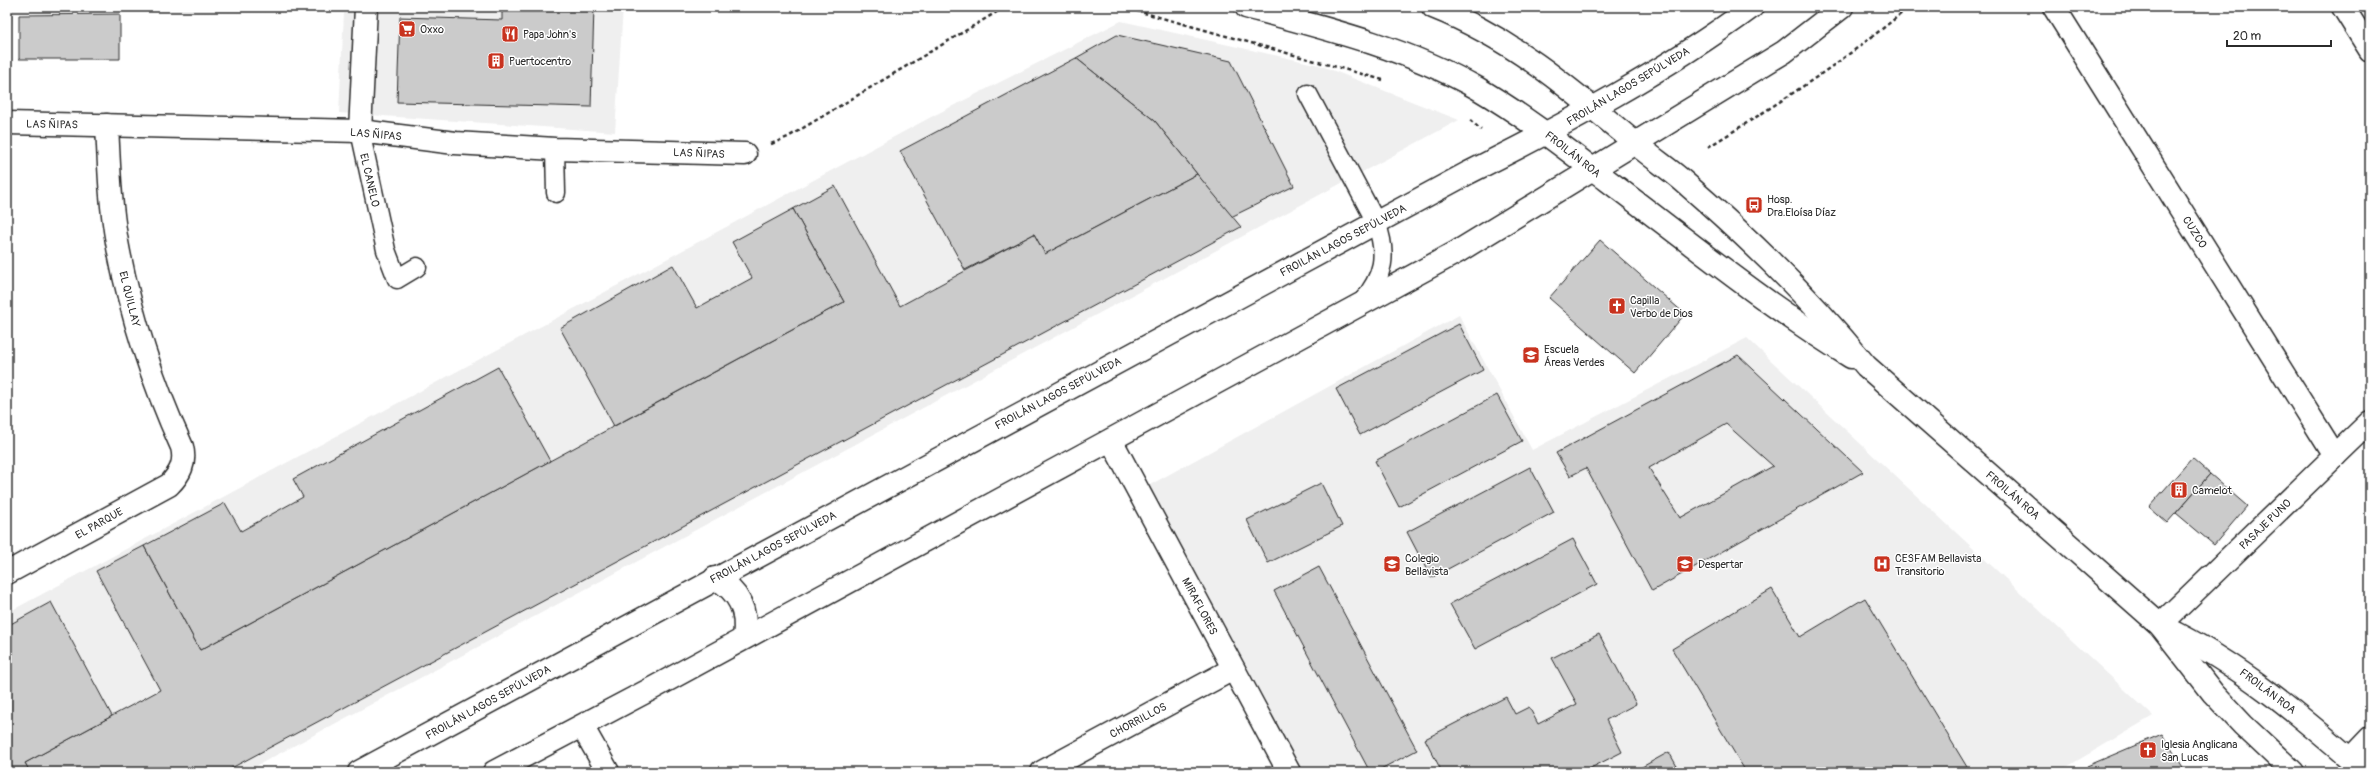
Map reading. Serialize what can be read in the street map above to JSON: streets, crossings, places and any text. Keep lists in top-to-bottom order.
{
  "streets": {
    "street": [
      "FROILÁN LAGOS SEPÚLVEDA",
      "LAS ÑIPAS",
      "FROILÁN ROA",
      "EL CANELO",
      "CUZCO",
      "EL QUILLAY",
      "EL PARQUE",
      "PASAJE PUNO",
      "MIRAFLORES",
      "CHORRILLOS"
    ]
  },
  "crossings": [
    ["FROILÁN LAGOS SEPÚLVEDA", "FROILÁN ROA"],
    ["LAS ÑIPAS", "EL CANELO"],
    ["LAS ÑIPAS", "EL QUILLAY"],
    ["FROILÁN ROA", "PASAJE PUNO"],
    ["CUZCO", "PASAJE PUNO"],
    ["EL QUILLAY", "EL PARQUE"],
    ["MIRAFLORES", "CHORRILLOS"]
  ],
  "places": {
    "supermarket": ["Oxxo"],
    "restaurant": ["Papa John's"],
    "building": ["Puertocentro", "Camelot"],
    "bus stop": ["Hosp. Dra.Eloísa Díaz"],
    "church": ["Capilla Verbo de Dios", "Iglesia Anglicana San Lucas"],
    "school or university": ["Escuela Áreas Verdes", "Colegio Bellavista", "Despertar"],
    "hospital": ["CESFAM Bellavista Transitorio"]
  },
  "scale_bar": "20 m"
}
